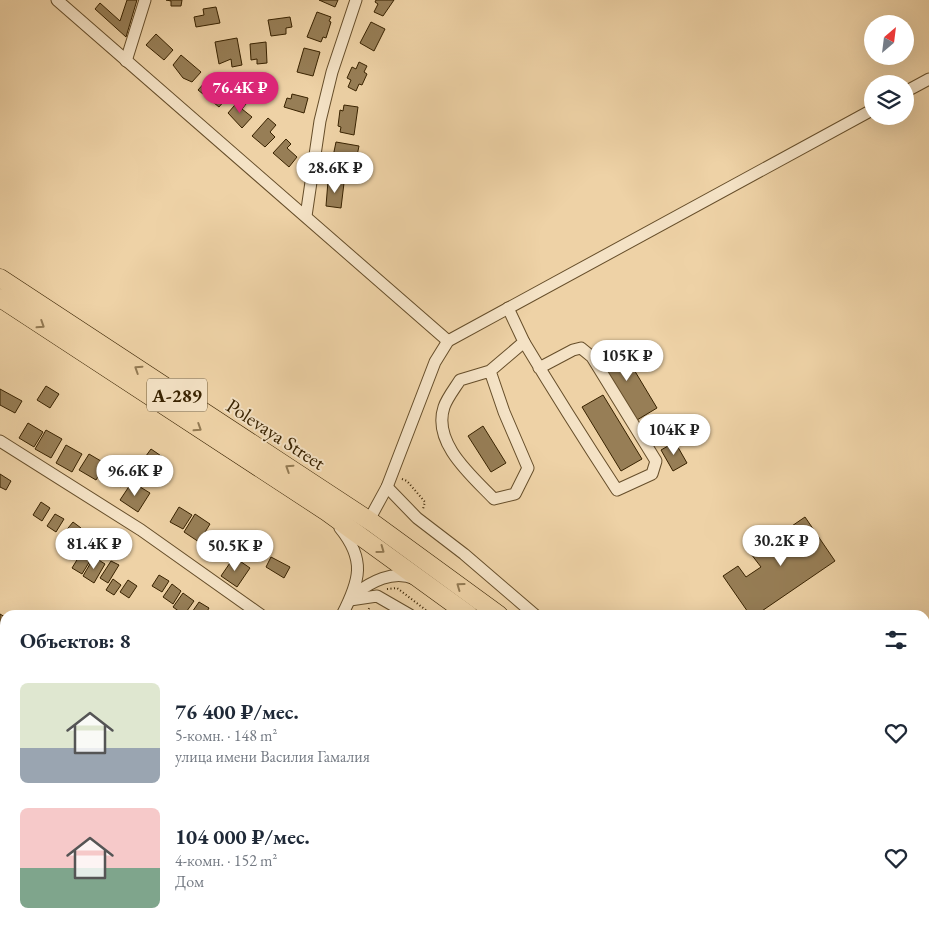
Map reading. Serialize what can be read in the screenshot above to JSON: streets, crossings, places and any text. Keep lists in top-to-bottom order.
{
  "streets": {
    "highway": ["А-289", "Polevaya Street"]
  },
  "crossings": [
    ["А-289", "Polevaya Street"]
  ],
  "north": "top right",
  "page": {
    "price": [
      "76.4K ₽",
      "28.6K ₽",
      "105K ₽",
      "104K ₽",
      "96.6K ₽",
      "30.2K ₽",
      "81.4K ₽",
      "50.5K ₽"
    ],
    "heading": "Объектов: 8",
    "list": [
      {
        "name": "76 400 ₽/мес.",
        "note": "5-комн. · 148 m² · улица имени Василия Гамалия"
      },
      {
        "name": "104 000 ₽/мес.",
        "note": "4-комн. · 152 m² · Дом"
      }
    ]
  }
}
